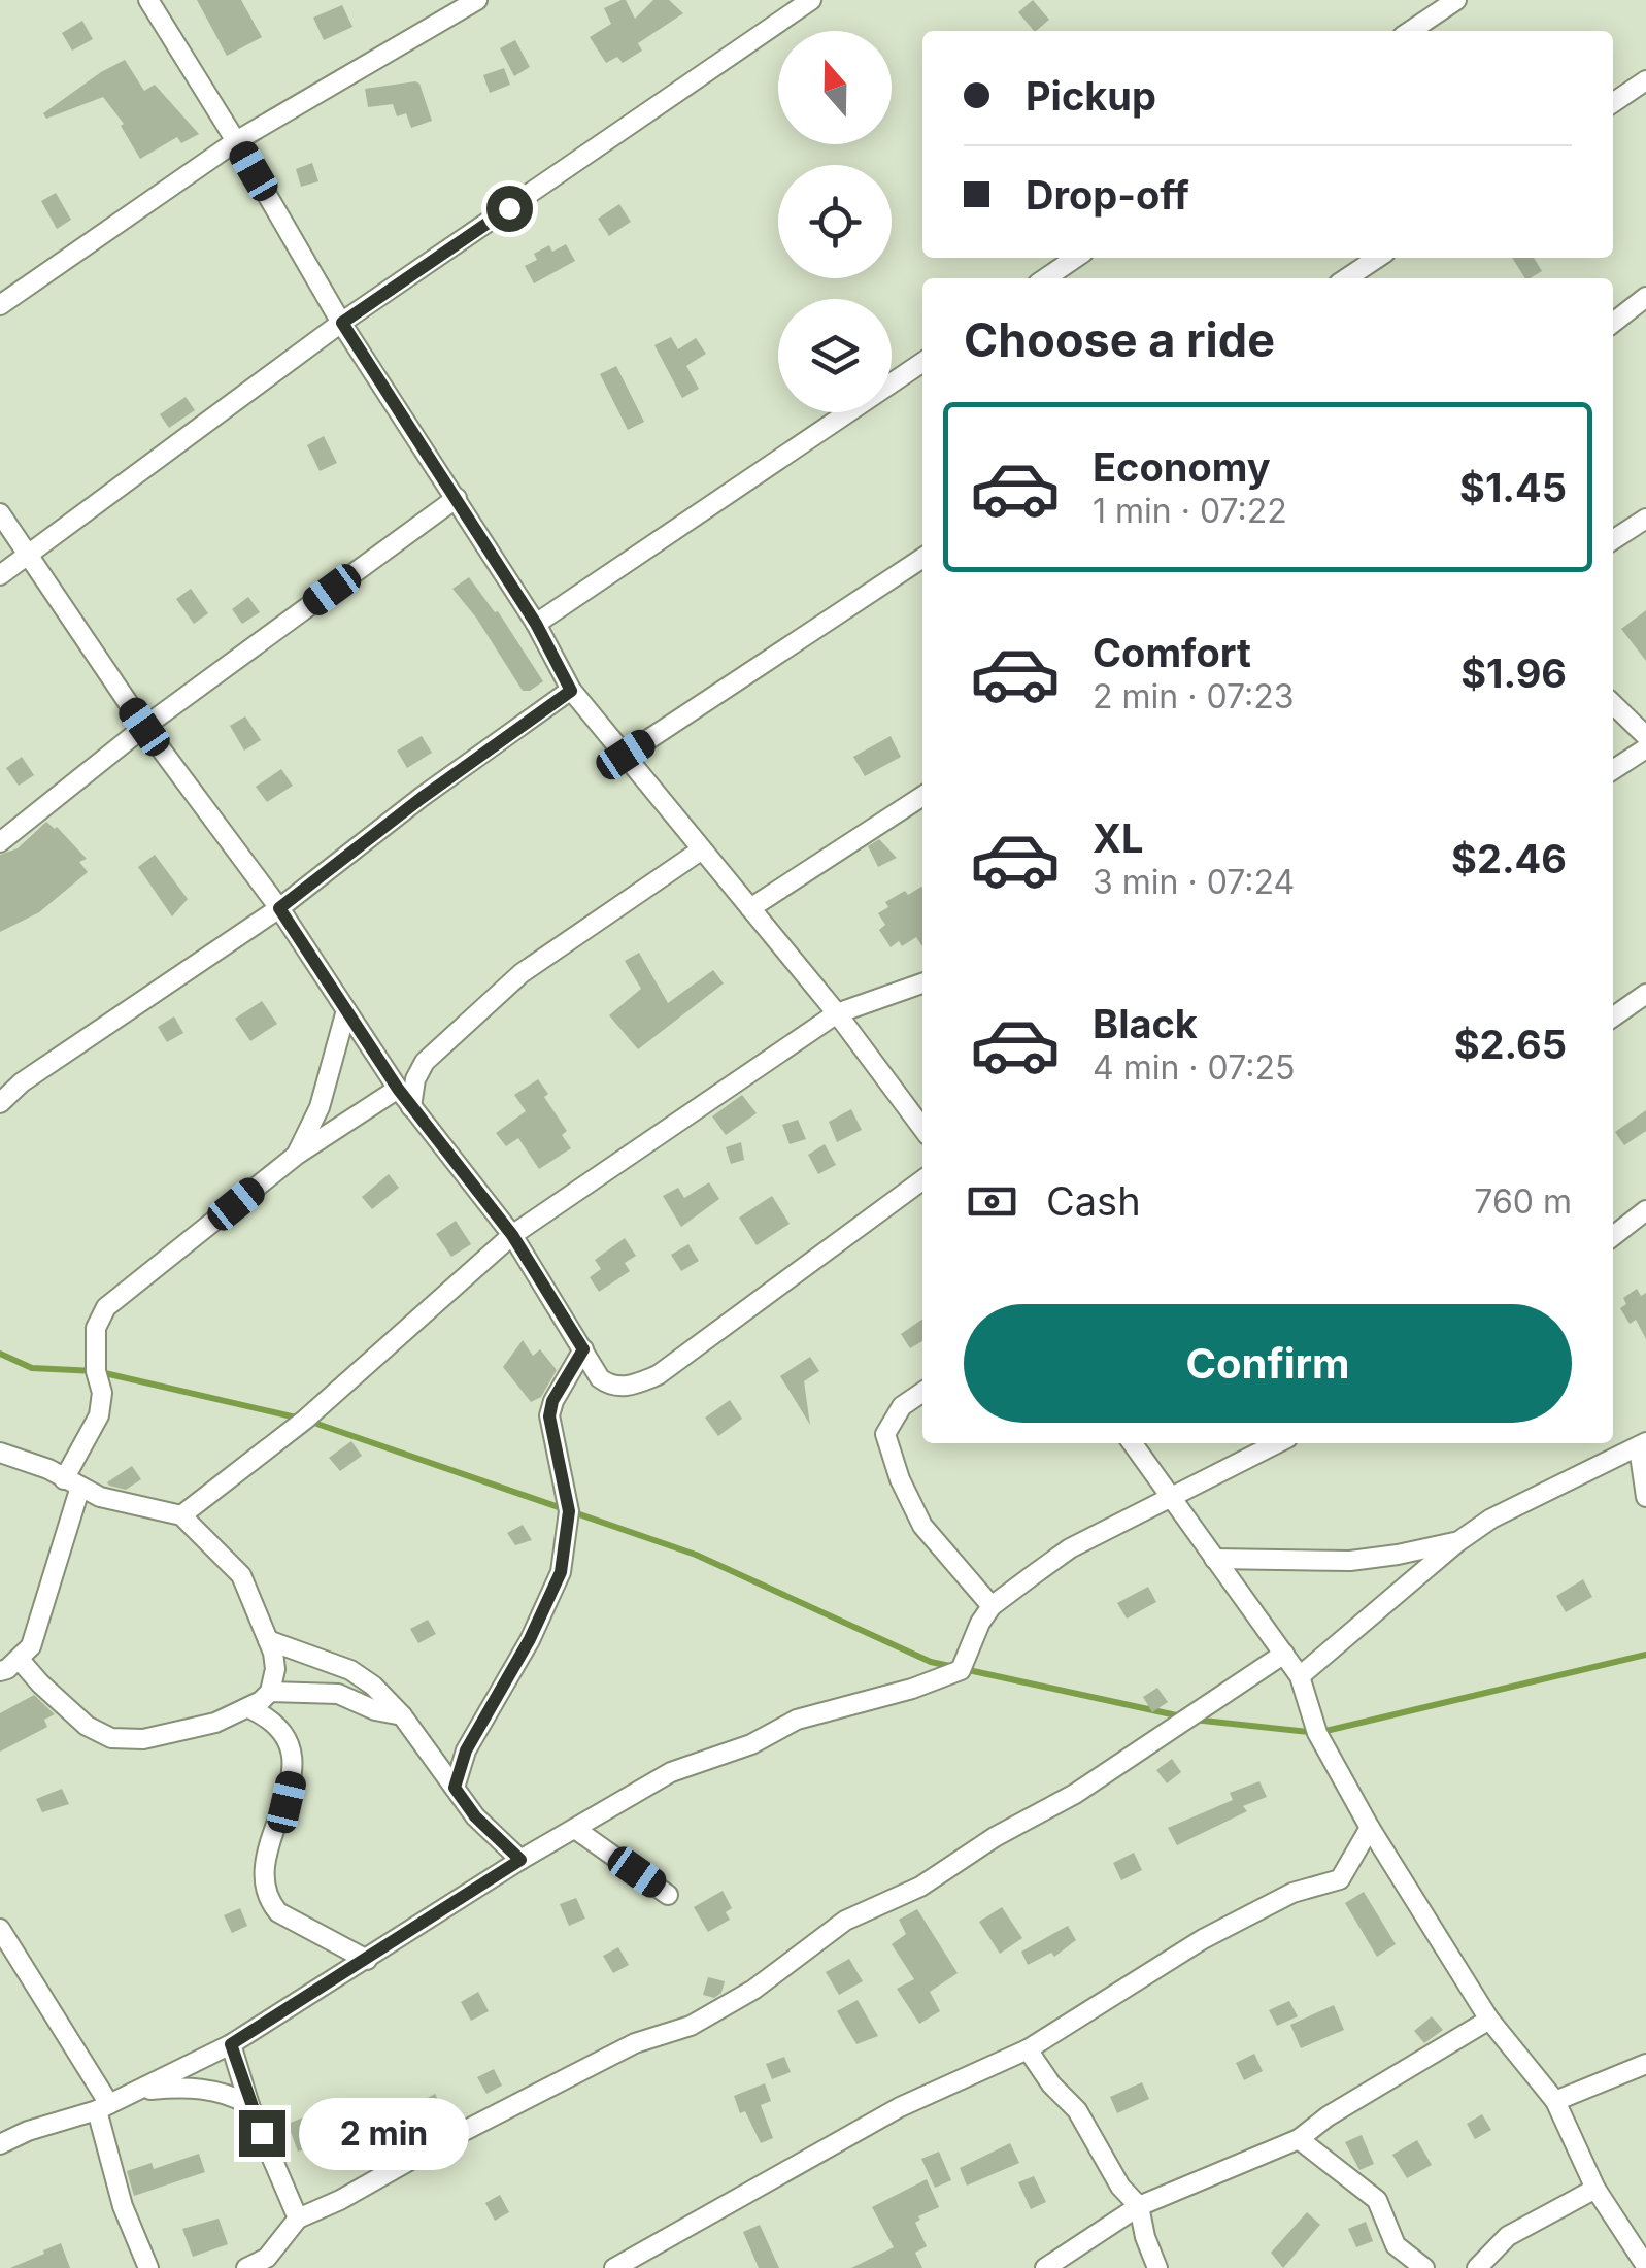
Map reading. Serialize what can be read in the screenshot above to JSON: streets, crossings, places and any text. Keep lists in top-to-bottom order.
{
  "north": "top",
  "page": {
    "banner": ["Pickup", "Drop-off"],
    "heading": "Choose a ride",
    "list": [
      {
        "name": "Economy",
        "note": "1 min · 07:22",
        "value": "$1.45"
      },
      {
        "name": "Comfort",
        "note": "2 min · 07:23",
        "value": "$1.96"
      },
      {
        "name": "XL",
        "note": "3 min · 07:24",
        "value": "$2.46"
      },
      {
        "name": "Black",
        "note": "4 min · 07:25",
        "value": "$2.65"
      }
    ],
    "pay": ["Cash", "760 m"],
    "buttons": "Confirm",
    "bubble": "2 min"
  }
}
